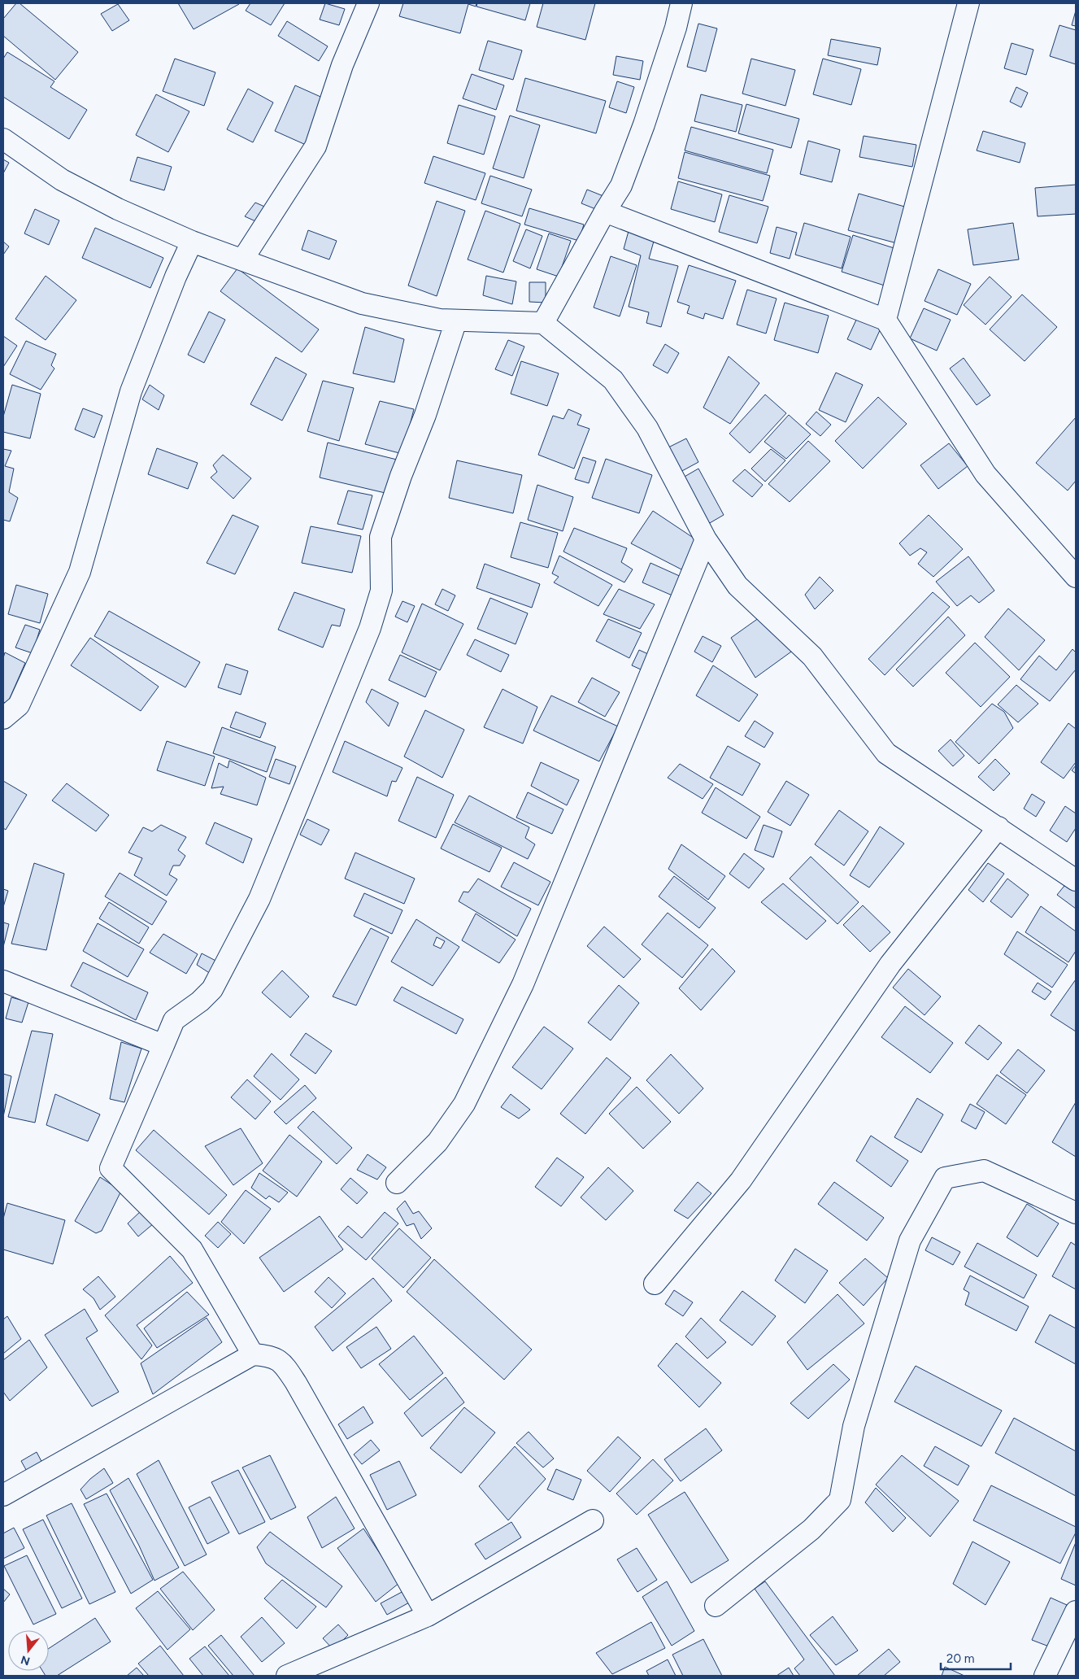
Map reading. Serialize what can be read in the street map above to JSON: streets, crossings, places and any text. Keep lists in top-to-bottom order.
{
  "scale_bar": "20 m",
  "north": "bottom"
}
